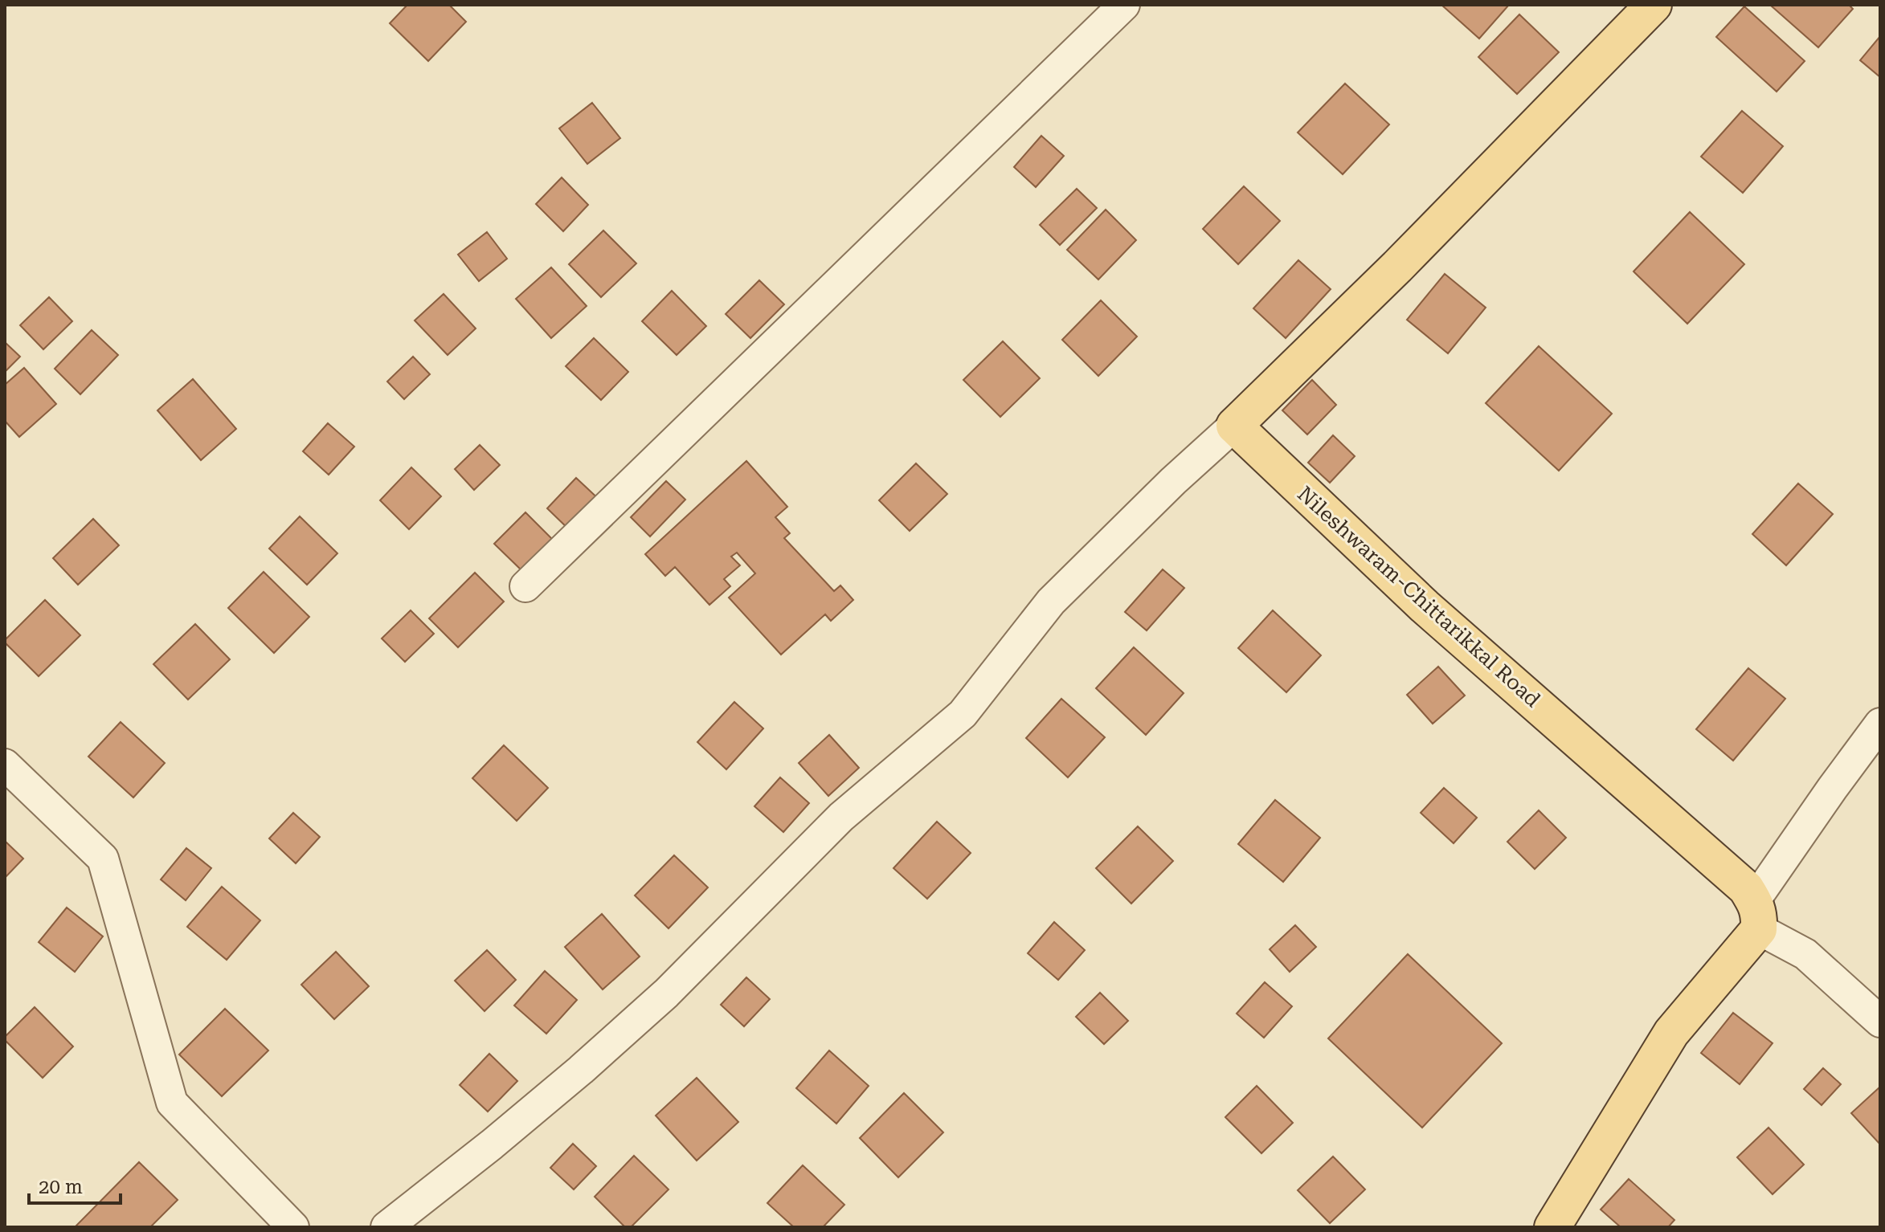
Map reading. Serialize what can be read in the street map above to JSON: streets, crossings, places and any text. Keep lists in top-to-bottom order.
{
  "streets": {
    "main road": ["Nileshwaram-Chittarikkal Road"]
  },
  "scale_bar": "20 m"
}
